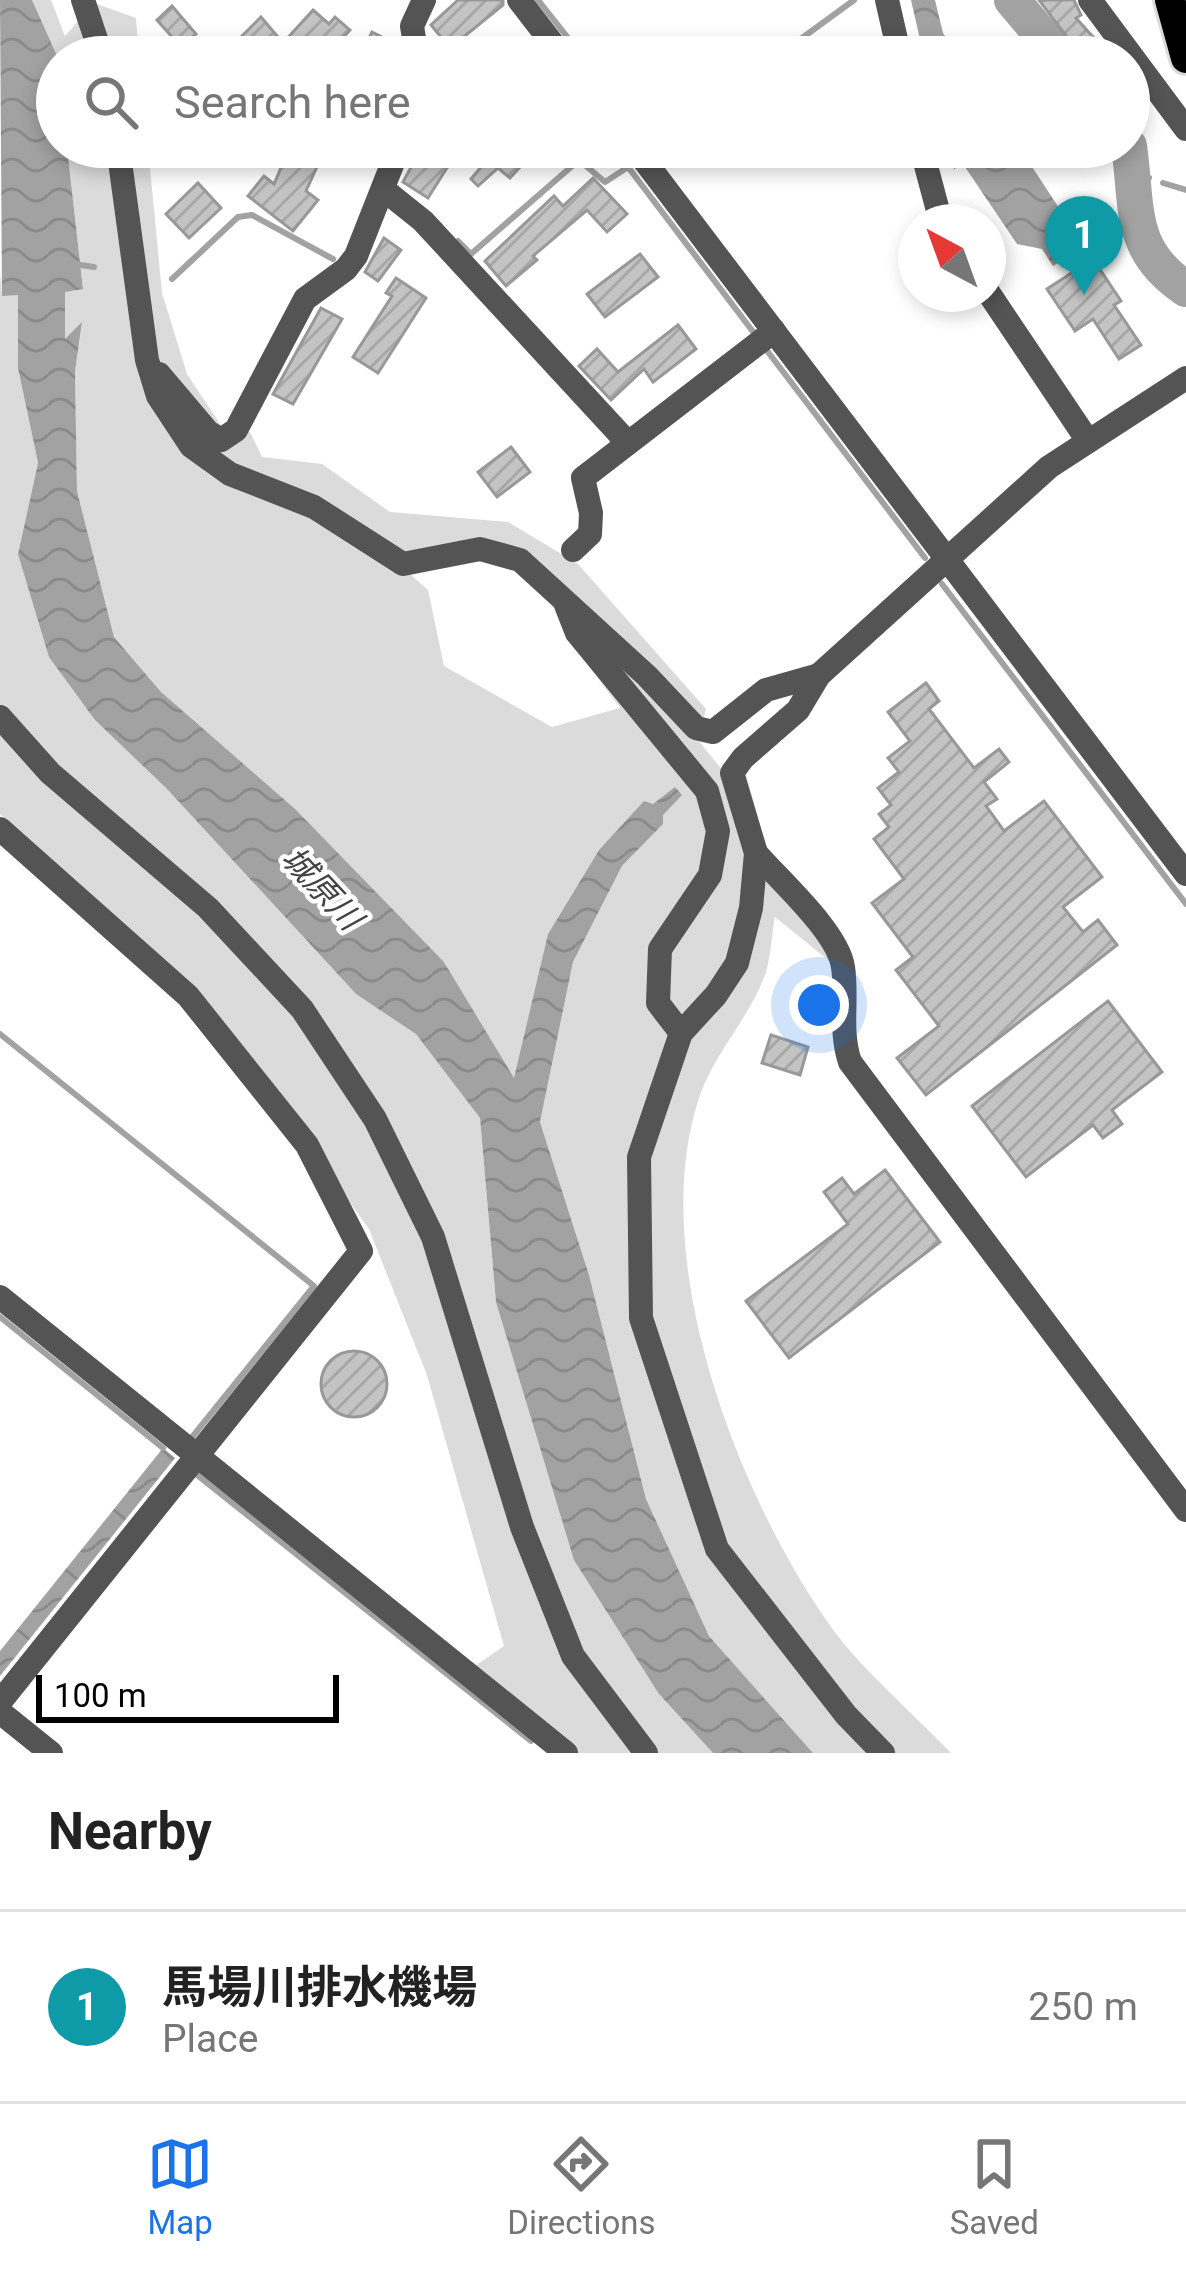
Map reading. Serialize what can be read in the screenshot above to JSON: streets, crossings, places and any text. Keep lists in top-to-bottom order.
{
  "water": ["城原川"],
  "scale_bar": "100 m",
  "north": "top left",
  "page": {
    "search": "Search here",
    "pins": "1",
    "scale": "100 m",
    "heading": "Nearby",
    "list": [
      {
        "mark": "1",
        "name": "馬場川排水機場",
        "note": "Place",
        "value": "250 m"
      }
    ],
    "nav": ["Map", "Directions", "Saved"]
  }
}
